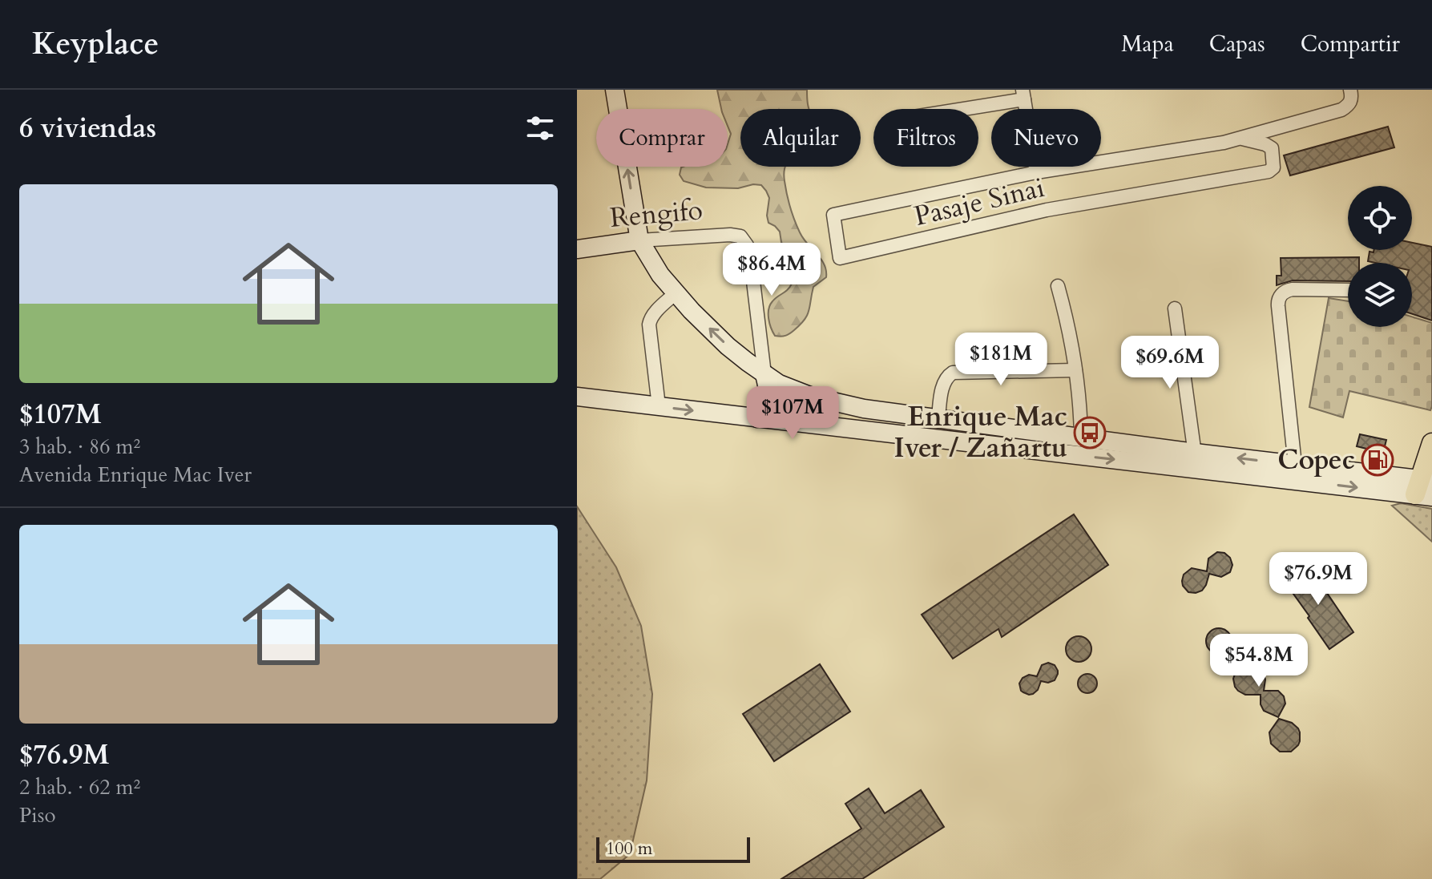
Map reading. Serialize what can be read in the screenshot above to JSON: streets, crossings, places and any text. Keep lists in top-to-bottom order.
{
  "streets": {
    "main road": ["Rengifo"],
    "street": ["Pasaje Sinai"]
  },
  "places": {
    "bus stop": ["Enrique Mac Iver / Zañartu"],
    "fuel station": ["Copec"]
  },
  "scale_bar": "100 m",
  "page": {
    "header": "Keyplace",
    "nav": ["Mapa", "Capas", "Compartir"],
    "heading": "6 viviendas",
    "chip": [
      "Comprar",
      "Alquilar",
      "Filtros",
      "Nuevo"
    ],
    "list": [
      {
        "name": "$107M",
        "note": "3 hab. · 86 m² · Avenida Enrique Mac Iver"
      },
      {
        "name": "$76.9M",
        "note": "2 hab. · 62 m² · Piso"
      }
    ],
    "price": [
      "$86.4M",
      "$181M",
      "$69.6M",
      "$107M",
      "$76.9M",
      "$54.8M"
    ],
    "scale": "100 m"
  }
}
